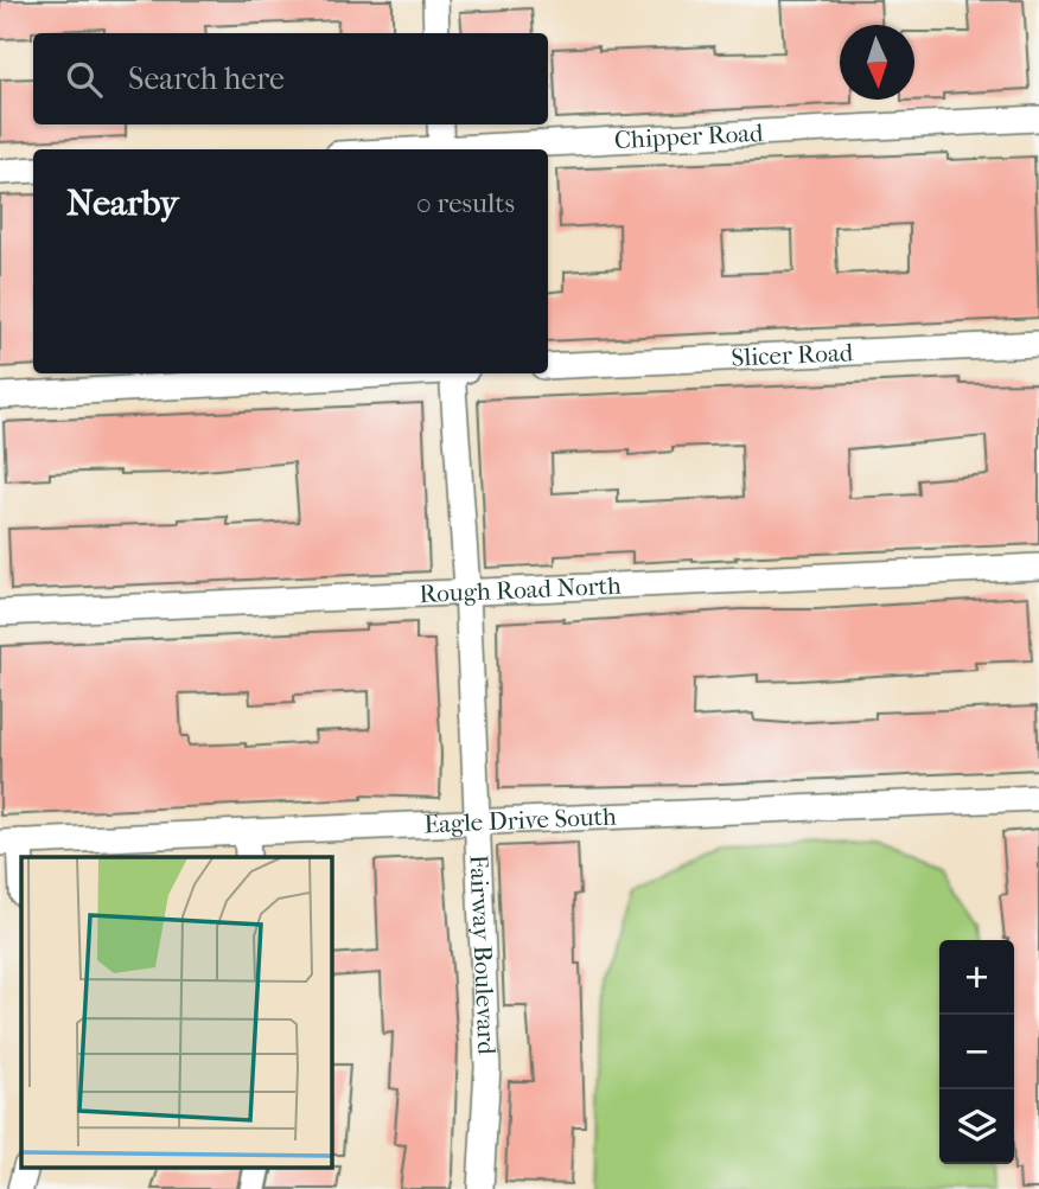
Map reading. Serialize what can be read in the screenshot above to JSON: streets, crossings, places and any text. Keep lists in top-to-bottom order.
{
  "streets": {
    "street": [
      "Chipper Road",
      "Slicer Road",
      "Rough Road North",
      "Eagle Drive South",
      "Fairway Boulevard"
    ]
  },
  "crossings": [
    ["Rough Road North", "Fairway Boulevard"],
    ["Eagle Drive South", "Fairway Boulevard"]
  ],
  "north": "bottom",
  "page": {
    "search": "Search here",
    "heading": ["Nearby", "0 results"],
    "map_buttons": ["+", "−"]
  }
}
